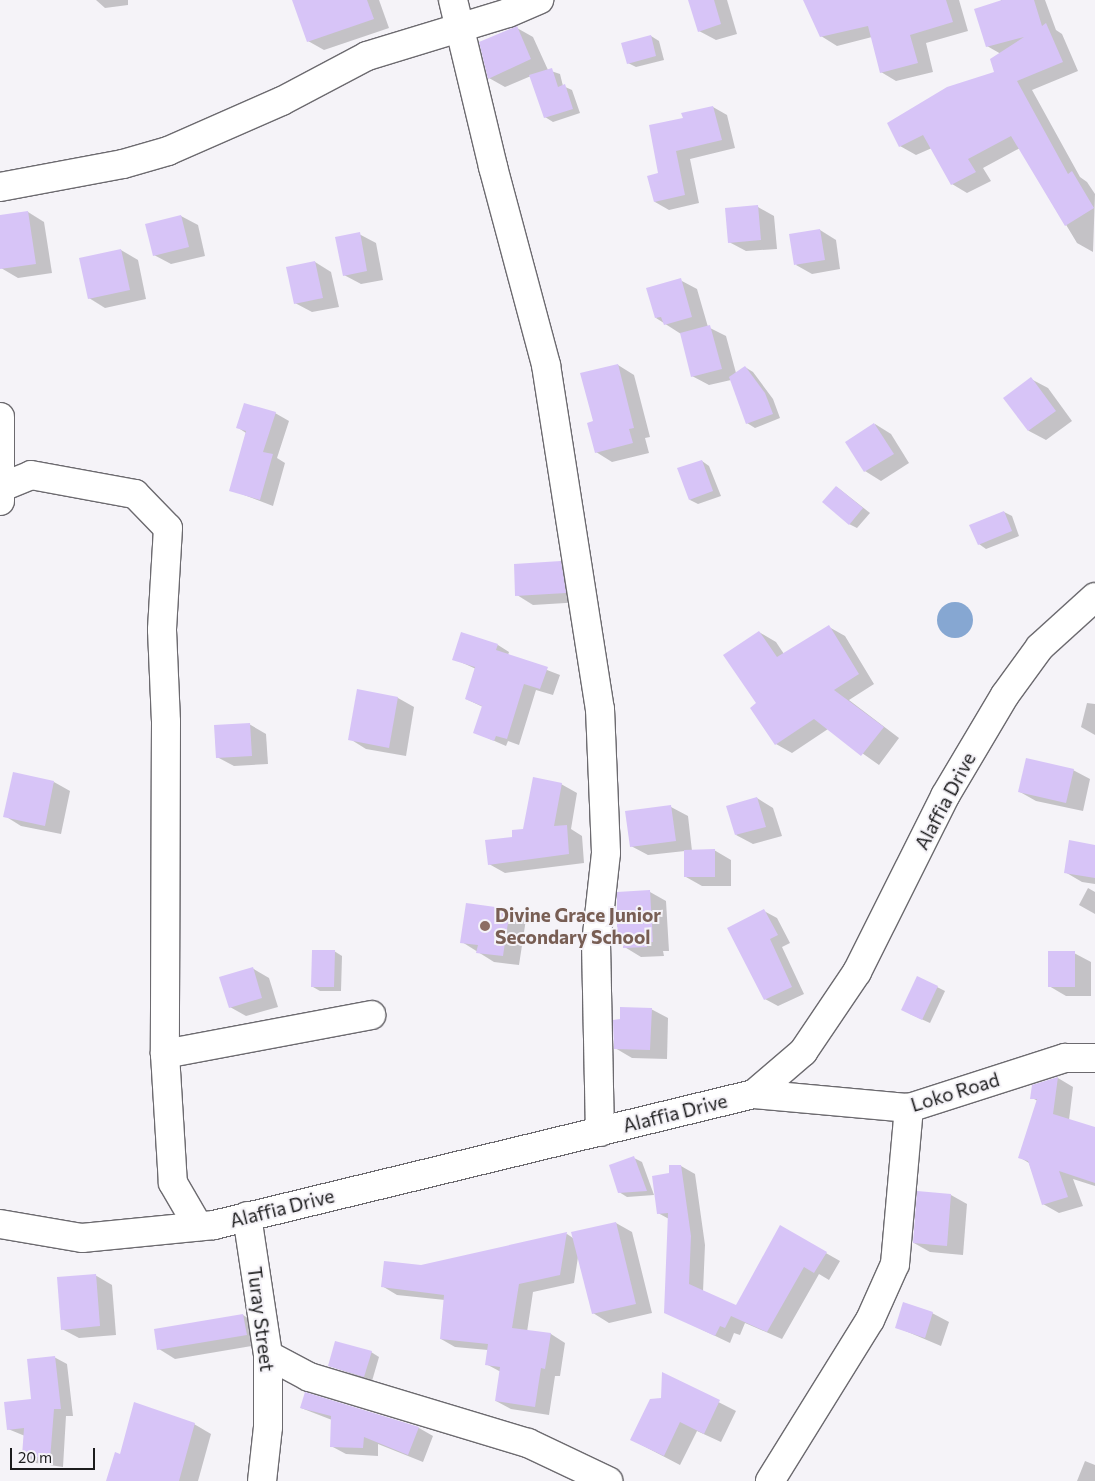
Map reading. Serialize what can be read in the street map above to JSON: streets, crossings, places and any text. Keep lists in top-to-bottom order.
{
  "streets": {
    "street": ["Alaffia Drive", "Loko Road", "Turay Street"]
  },
  "crossings": [
    ["Alaffia Drive", "Loko Road"],
    ["Alaffia Drive", "Turay Street"]
  ],
  "places": ["Divine Grace Junior Secondary School"],
  "scale_bar": "20 m"
}
